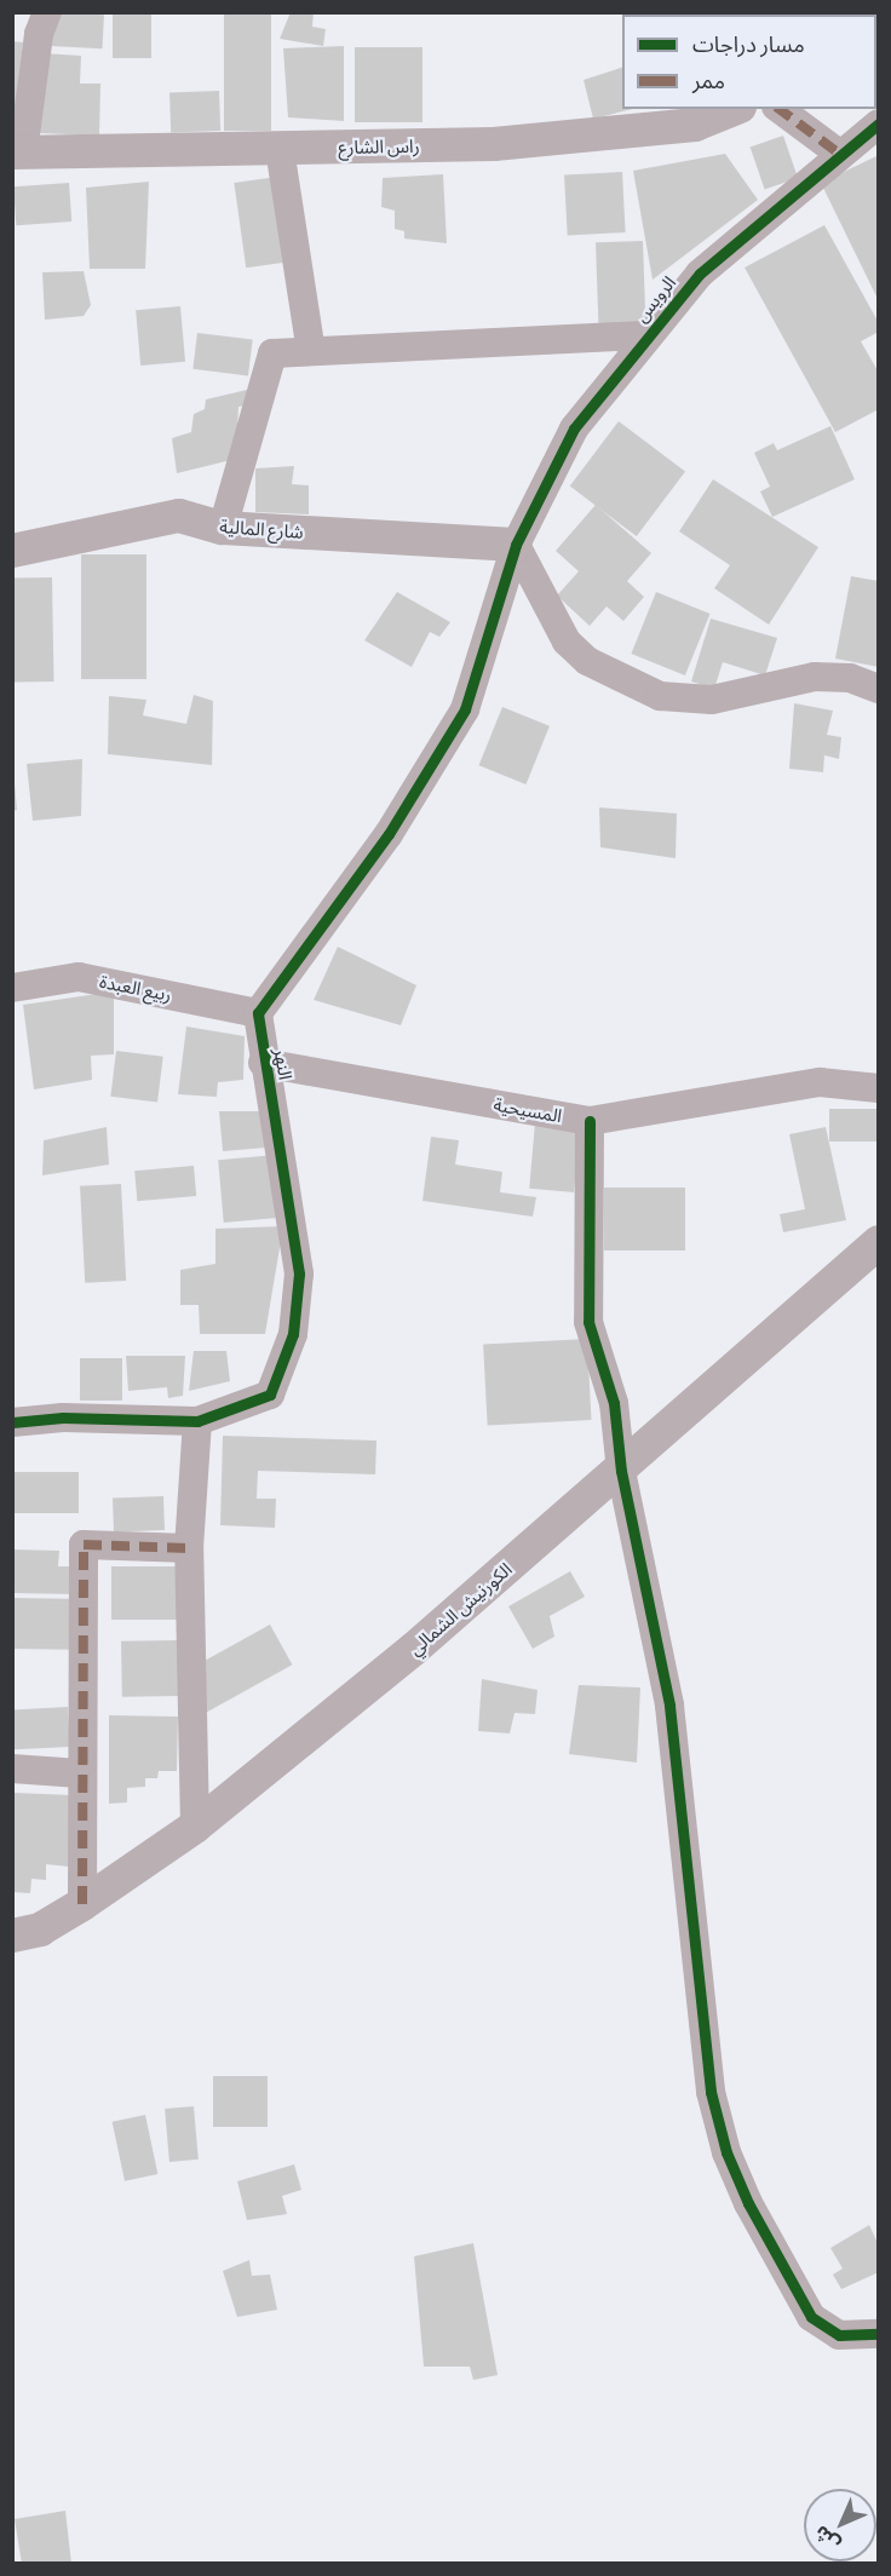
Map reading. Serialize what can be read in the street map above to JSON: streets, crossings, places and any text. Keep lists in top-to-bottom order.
{
  "streets": {
    "street": [
      "راس الشارع",
      "الرويس",
      "شارع المالية",
      "ربيع العبدة",
      "النهر",
      "المسيحية",
      "الكورنيش الشمالي"
    ]
  },
  "crossings": [
    ["الرويس", "شارع المالية"],
    ["ربيع العبدة", "النهر"],
    ["النهر", "المسيحية"]
  ],
  "legend": ["مسار دراجات", "ممر"],
  "north": "bottom left"
}
